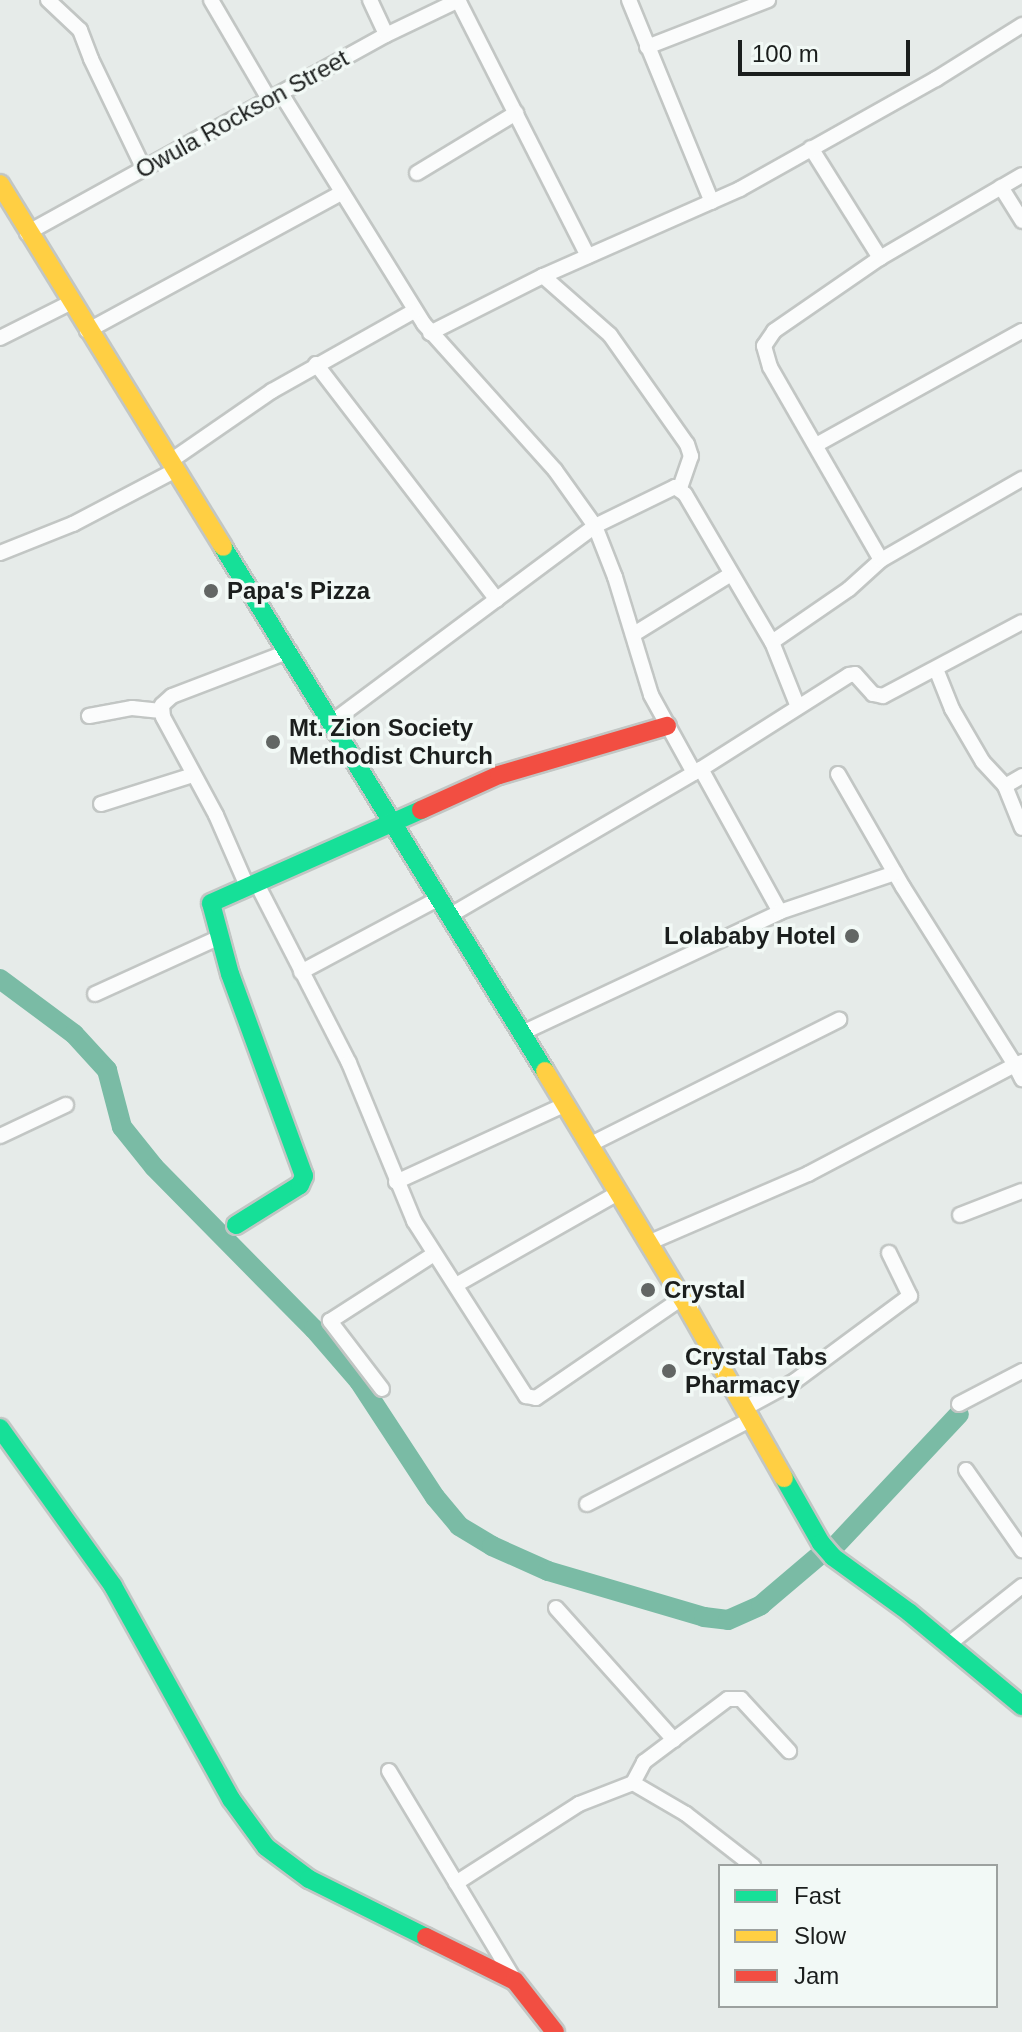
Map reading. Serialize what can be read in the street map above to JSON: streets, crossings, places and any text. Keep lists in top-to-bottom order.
{
  "streets": {
    "street": ["Owula Rockson Street"]
  },
  "places": [
    "Papa's Pizza",
    "Mt. Zion Society Methodist Church",
    "Lolababy Hotel",
    "Crystal",
    "Crystal Tabs Pharmacy"
  ],
  "legend": ["Fast", "Slow", "Jam"],
  "scale_bar": "100 m"
}
